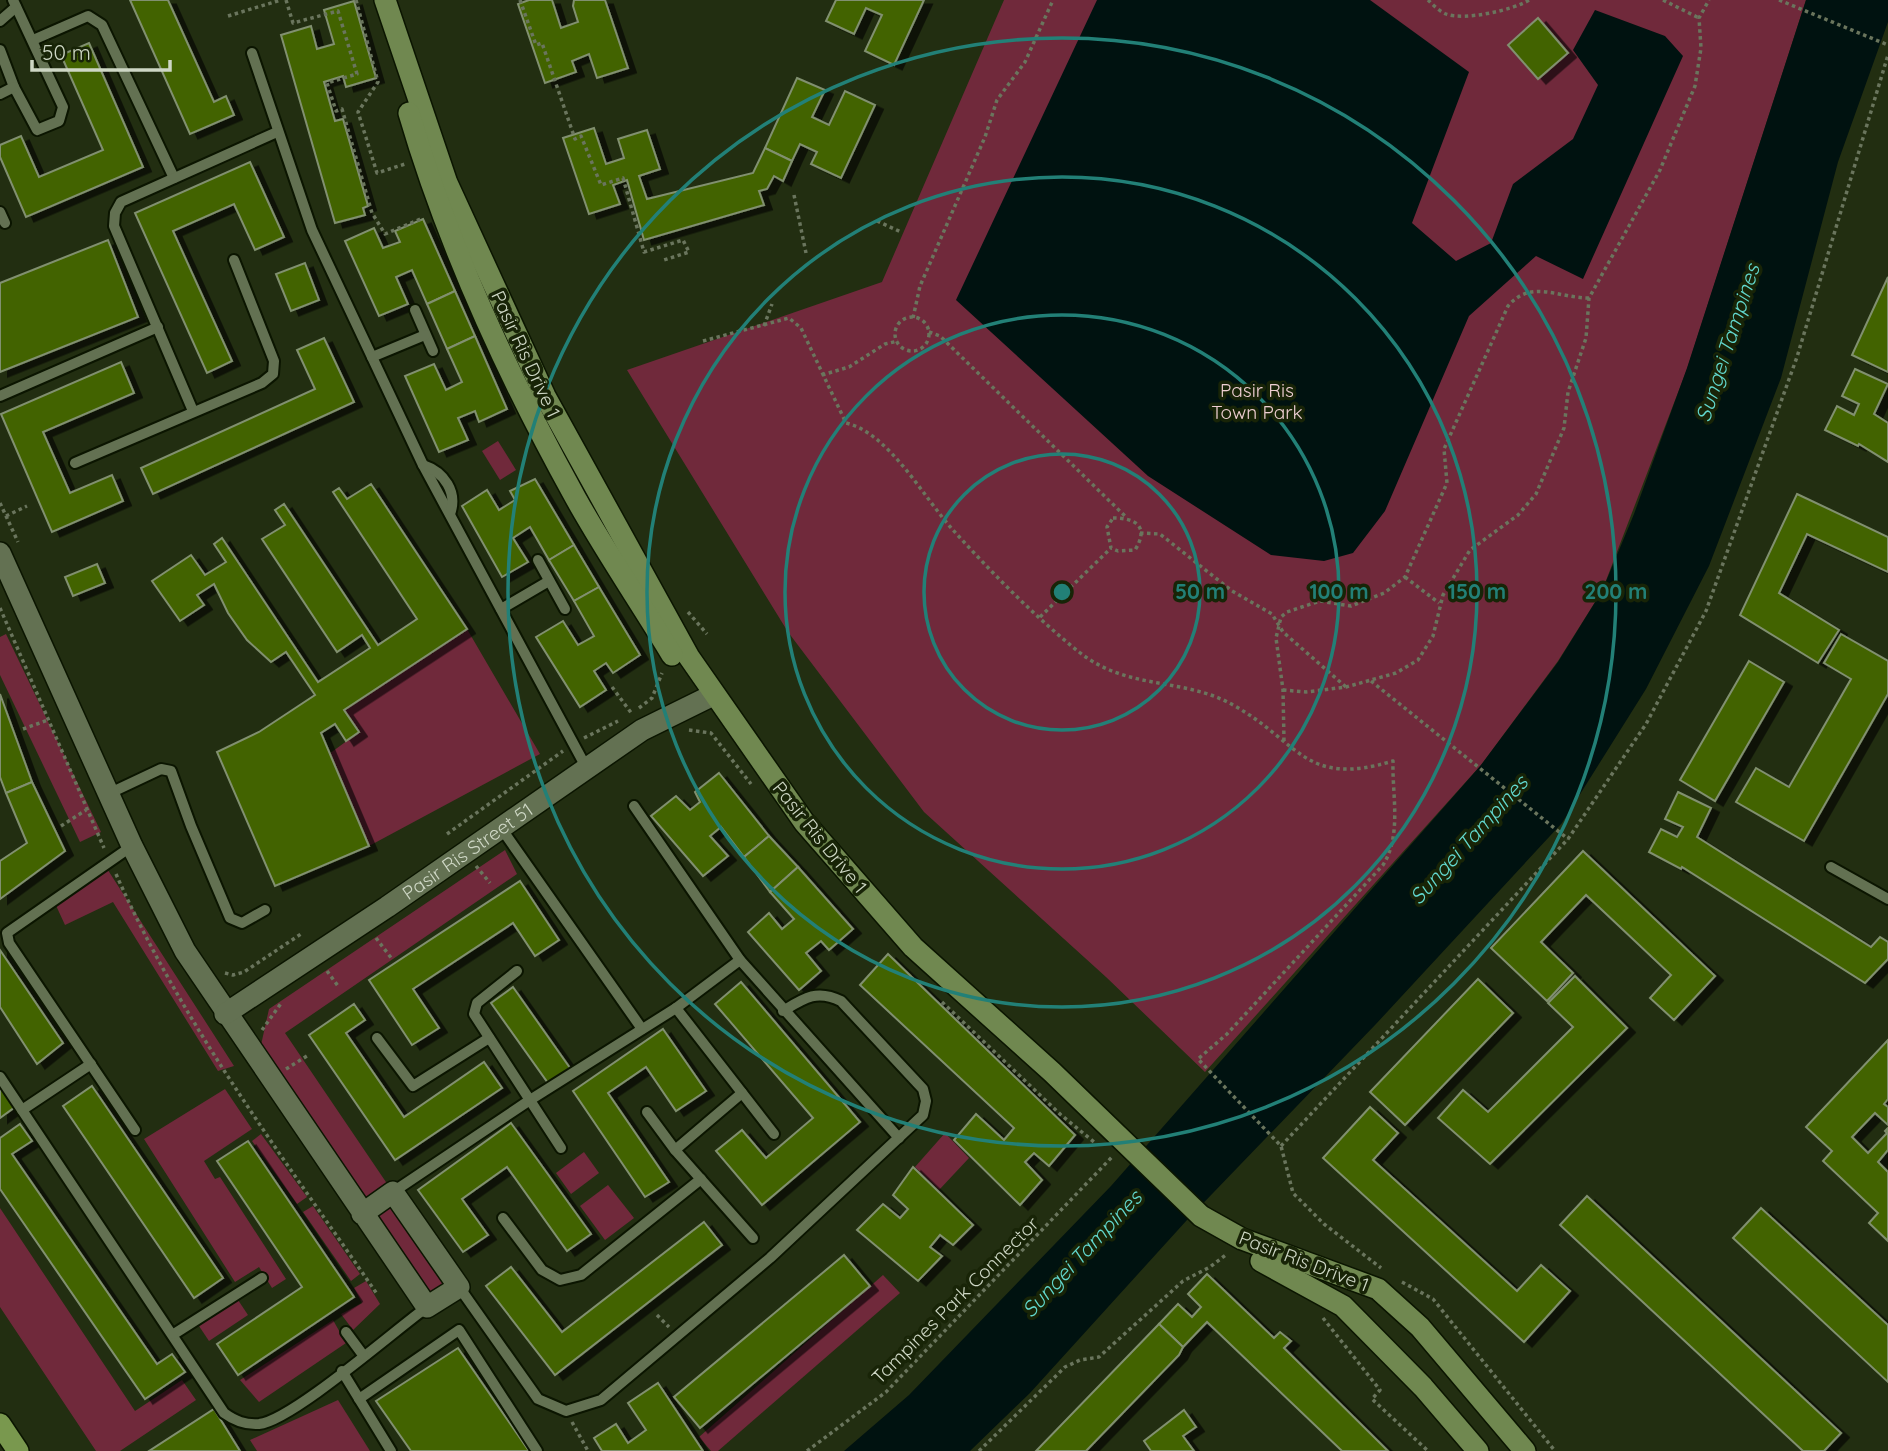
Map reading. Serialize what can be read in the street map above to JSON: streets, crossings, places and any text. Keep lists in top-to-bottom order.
{
  "streets": {
    "main road": ["Pasir Ris Drive 1"],
    "street": ["Pasir Ris Street 51"],
    "path": ["Tampines Park Connector"]
  },
  "crossings": [
    ["Pasir Ris Drive 1", "Pasir Ris Street 51"],
    ["Pasir Ris Drive 1", "Tampines Park Connector"]
  ],
  "water": ["Sungei Tampines"],
  "parks": ["Pasir Ris Town Park"],
  "scale_bar": "50 m",
  "rings": [
    "50 m",
    "100 m",
    "150 m",
    "200 m"
  ]
}
